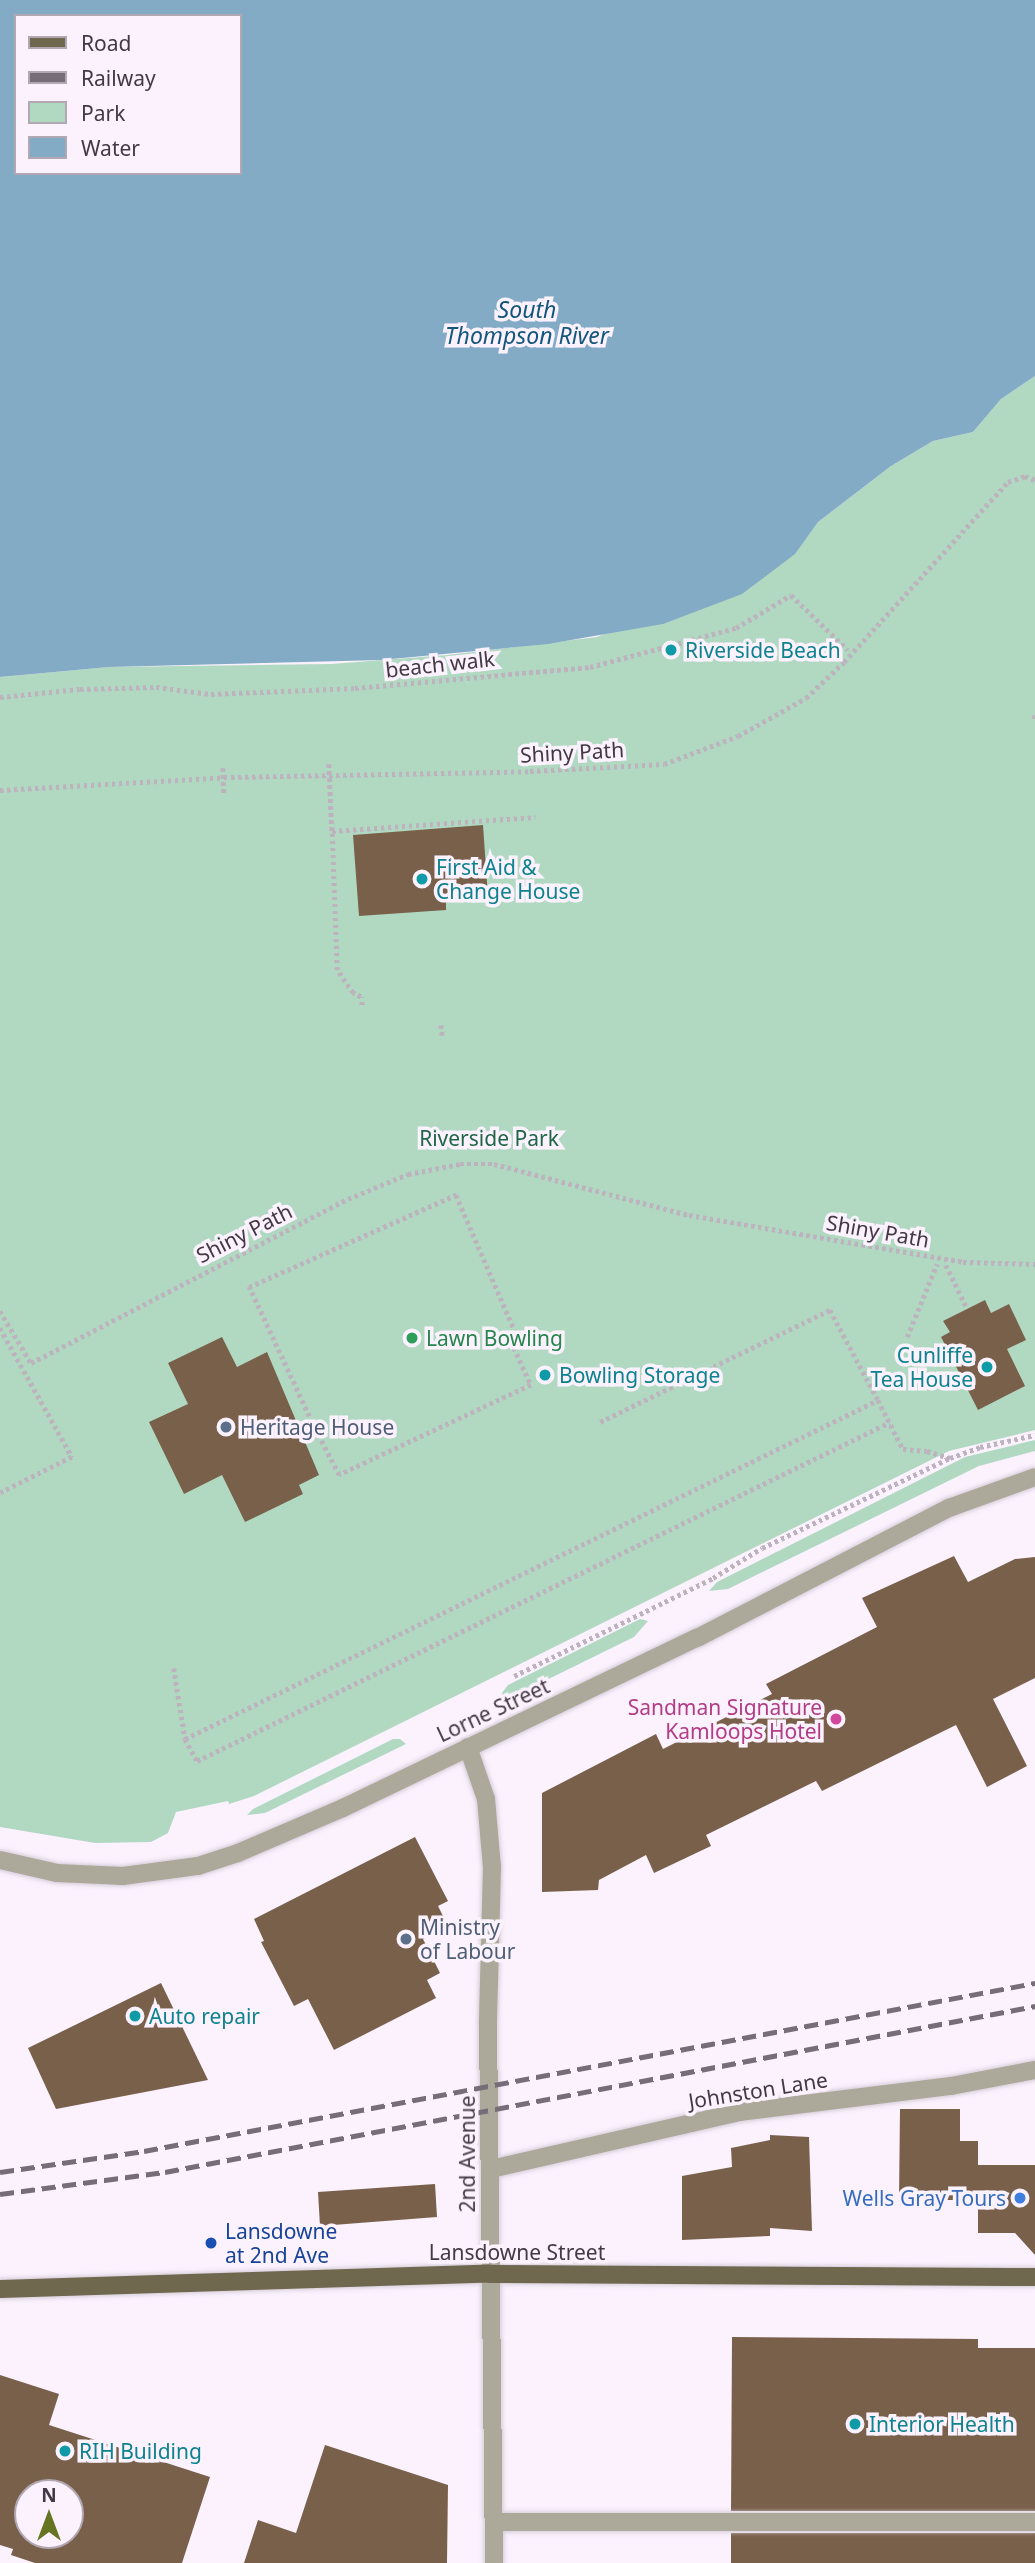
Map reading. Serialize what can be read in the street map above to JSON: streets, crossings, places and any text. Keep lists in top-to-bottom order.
{
  "streets": {
    "main road": ["Lansdowne Street"],
    "street": ["Lorne Street", "Johnston Lane", "2nd Avenue"],
    "path": ["beach walk", "Shiny Path"]
  },
  "crossings": [
    ["Lorne Street", "2nd Avenue"],
    ["Johnston Lane", "2nd Avenue"],
    ["2nd Avenue", "Lansdowne Street"]
  ],
  "water": ["South Thompson River"],
  "parks": ["Riverside Park"],
  "places": [
    "Riverside Beach",
    "First Aid & Change House",
    "Lawn Bowling",
    "Cunliffe Tea House",
    "Bowling Storage",
    "Heritage House",
    "Sandman Signature Kamloops Hotel",
    "Ministry of Labour",
    "Auto repair",
    "Wells Gray Tours",
    "Lansdowne at 2nd Ave",
    "Interior Health",
    "RIH Building"
  ],
  "legend": [
    "Road",
    "Railway",
    "Park",
    "Water"
  ],
  "north": "top"
}
